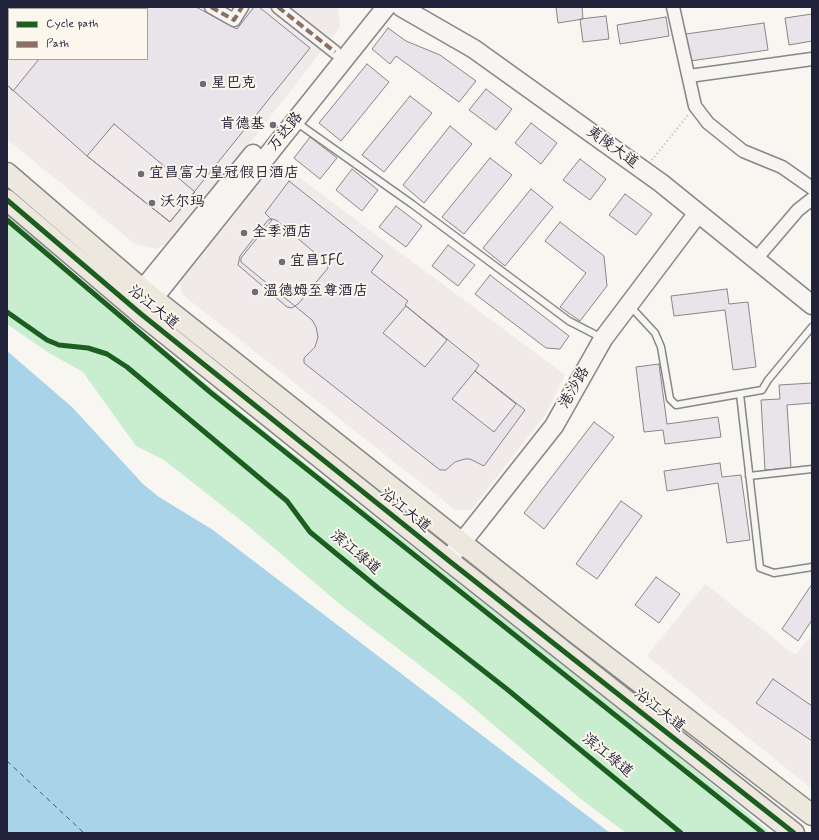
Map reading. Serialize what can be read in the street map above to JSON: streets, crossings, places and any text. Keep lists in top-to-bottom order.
{
  "streets": {
    "main road": ["沿江大道"],
    "street": ["万达路", "夷陵大道", "港沙路"],
    "cycle path": ["滨江绿道"]
  },
  "crossings": [
    ["万达路", "沿江大道"],
    ["夷陵大道", "港沙路"],
    ["沿江大道", "港沙路"]
  ],
  "places": [
    "星巴克",
    "肯德基",
    "宜昌富力皇冠假日酒店",
    "沃尔玛",
    "全季酒店",
    "宜昌IFC",
    "温德姆至尊酒店"
  ],
  "legend": ["Cycle path", "Path"]
}
